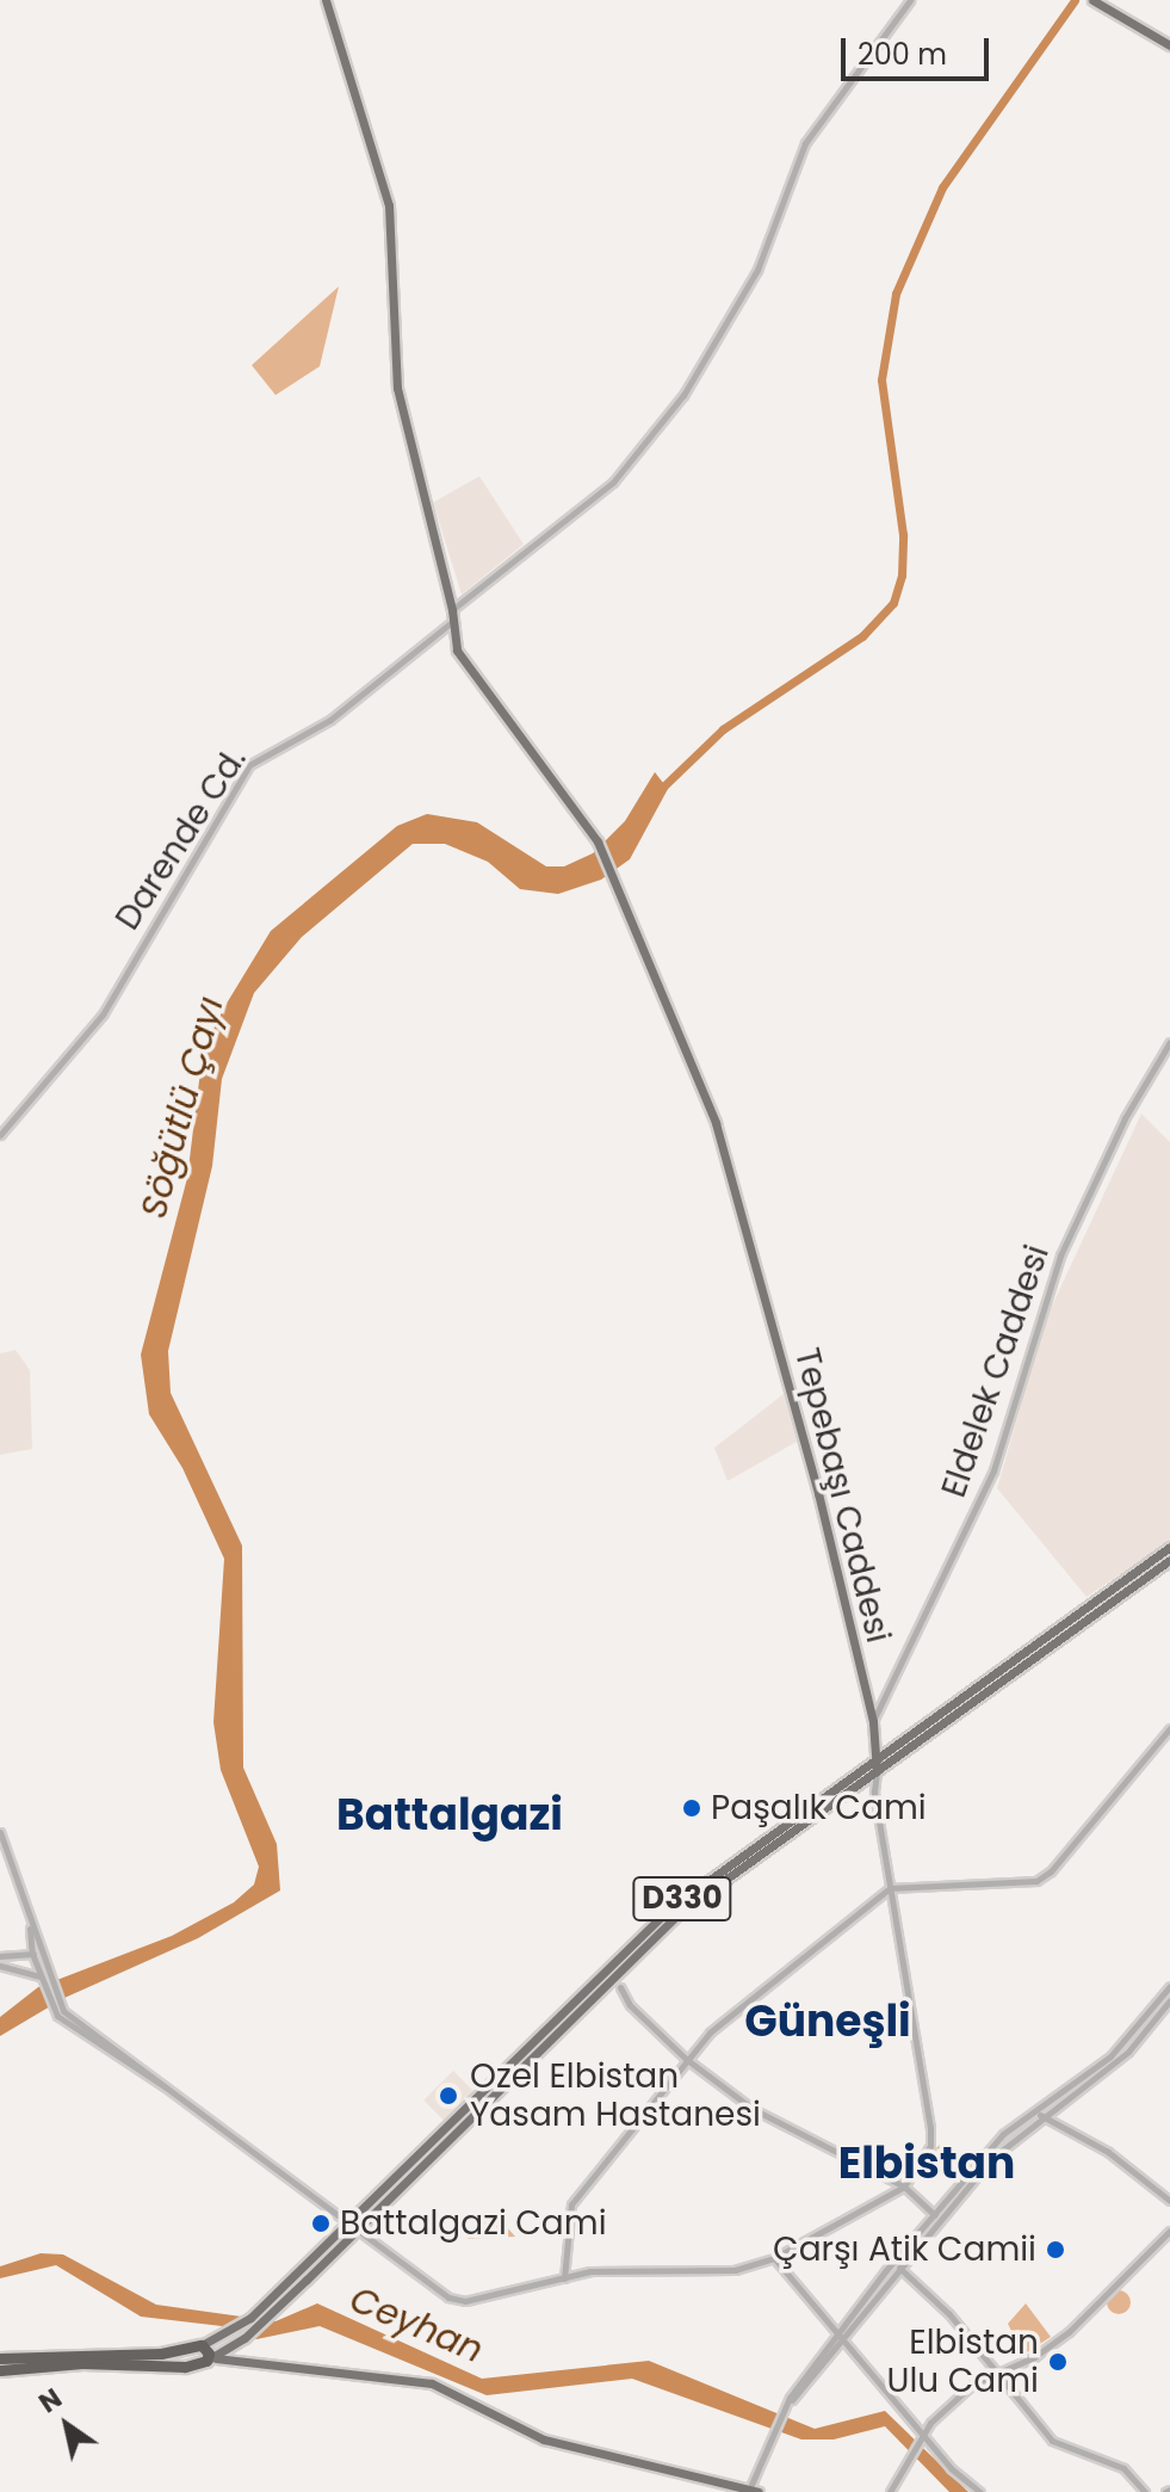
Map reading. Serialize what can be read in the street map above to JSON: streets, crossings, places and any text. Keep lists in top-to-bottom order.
{
  "streets": {
    "highway": ["D330"],
    "main road": ["Tepebaşı Caddesi"],
    "street": ["Darende Cd.", "Eldelek Caddesi"]
  },
  "crossings": [
    ["Darende Cd.", "Tepebaşı Caddesi"],
    ["Eldelek Caddesi", "Tepebaşı Caddesi"],
    ["Tepebaşı Caddesi", "D330"]
  ],
  "districts": ["Battalgazi", "Güneşli", "Elbistan"],
  "water": ["Söğütlü Çayı", "Ceyhan"],
  "places": [
    "Paşalık Cami",
    "Ozel Elbistan Yasam Hastanesi",
    "Battalgazi Cami",
    "Çarşı Atik Camii",
    "Elbistan Ulu Cami"
  ],
  "scale_bar": "200 m",
  "north": "top left"
}
